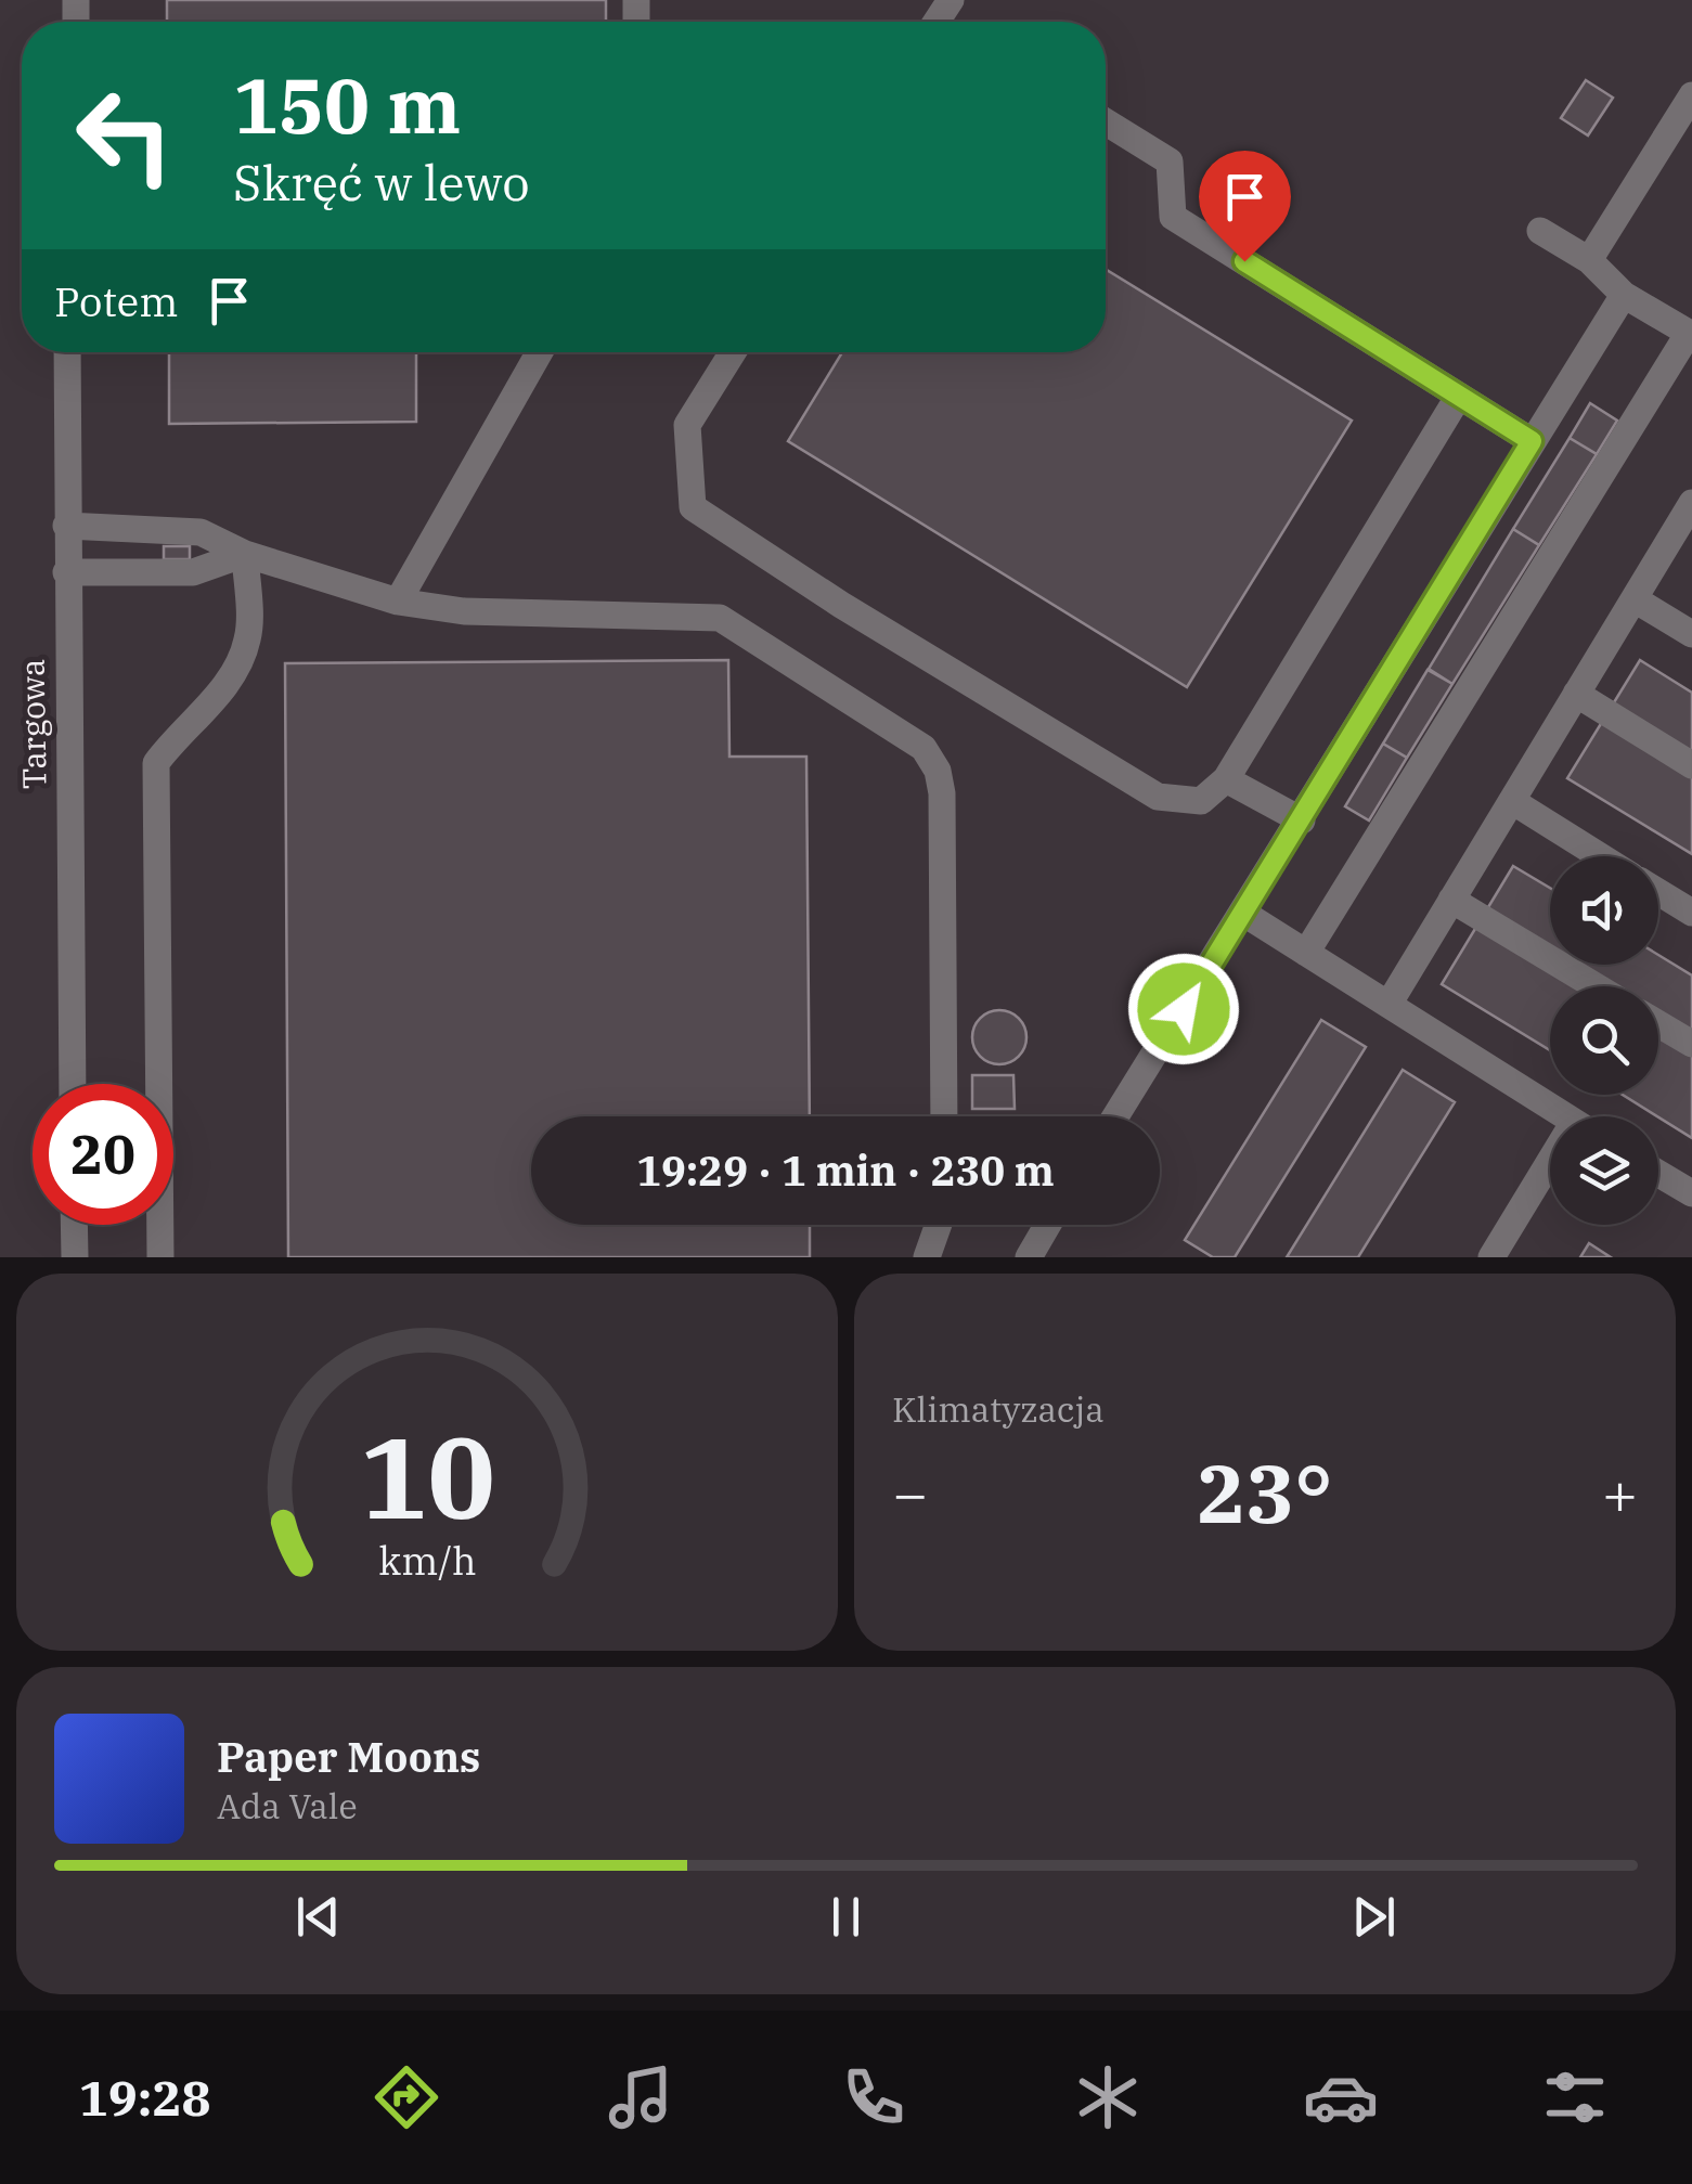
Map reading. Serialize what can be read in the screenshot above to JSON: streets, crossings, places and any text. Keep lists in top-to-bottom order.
{
  "streets": {
    "street": ["Targowa"]
  },
  "page": {
    "turn": ["150 m", "Skręć w lewo"],
    "then": "Potem",
    "limit": "20",
    "trip": "19:29 · 1 min · 230 m",
    "tile": "Klimatyzacja",
    "heat": ["−", "23°", "+"],
    "song": ["Paper Moons", "Ada Vale"],
    "tabs": "19:28",
    "gauge": ["10", "km/h"]
  }
}
